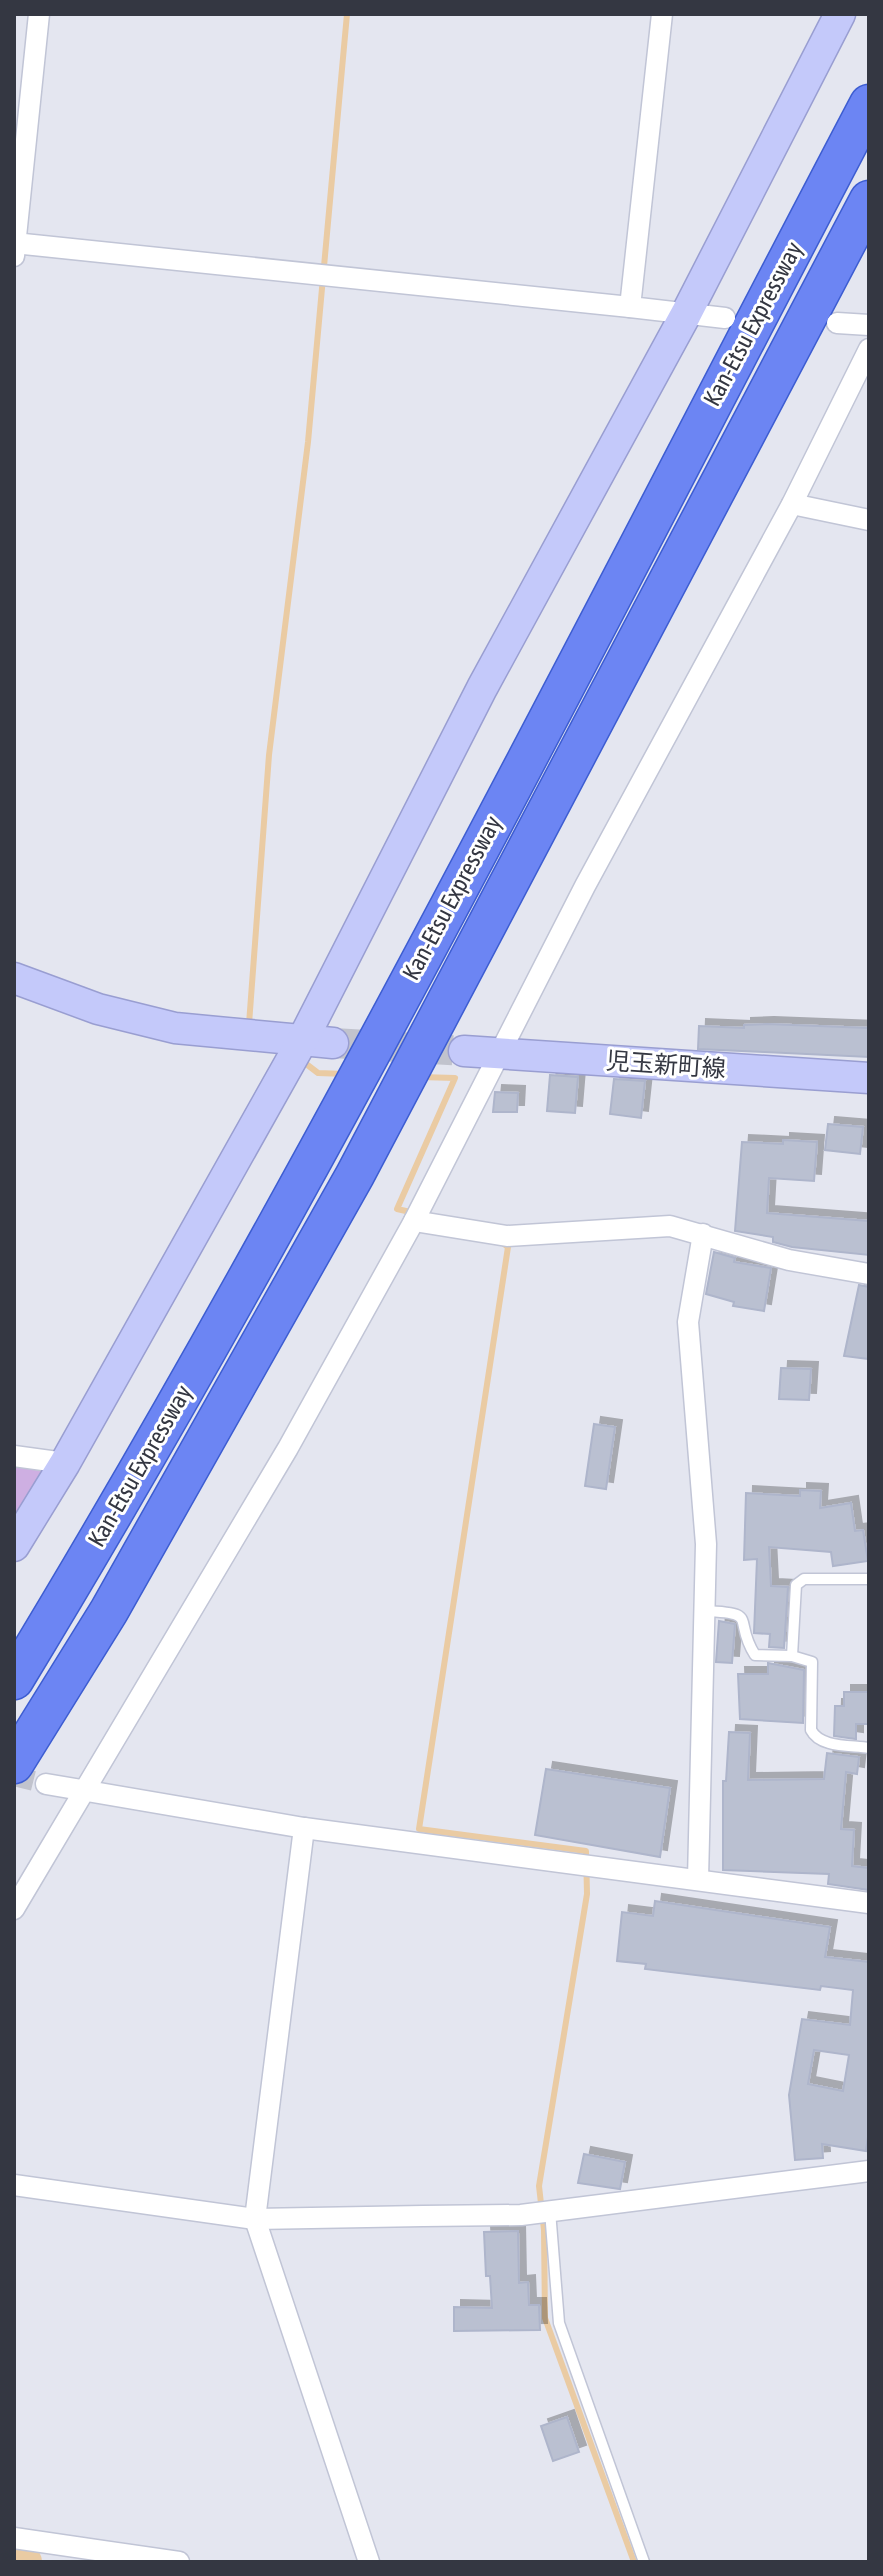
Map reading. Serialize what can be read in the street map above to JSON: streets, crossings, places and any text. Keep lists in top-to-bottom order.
{
  "streets": {
    "highway": ["Kan-Etsu Expressway"],
    "street": ["児玉新町線"]
  }
}
